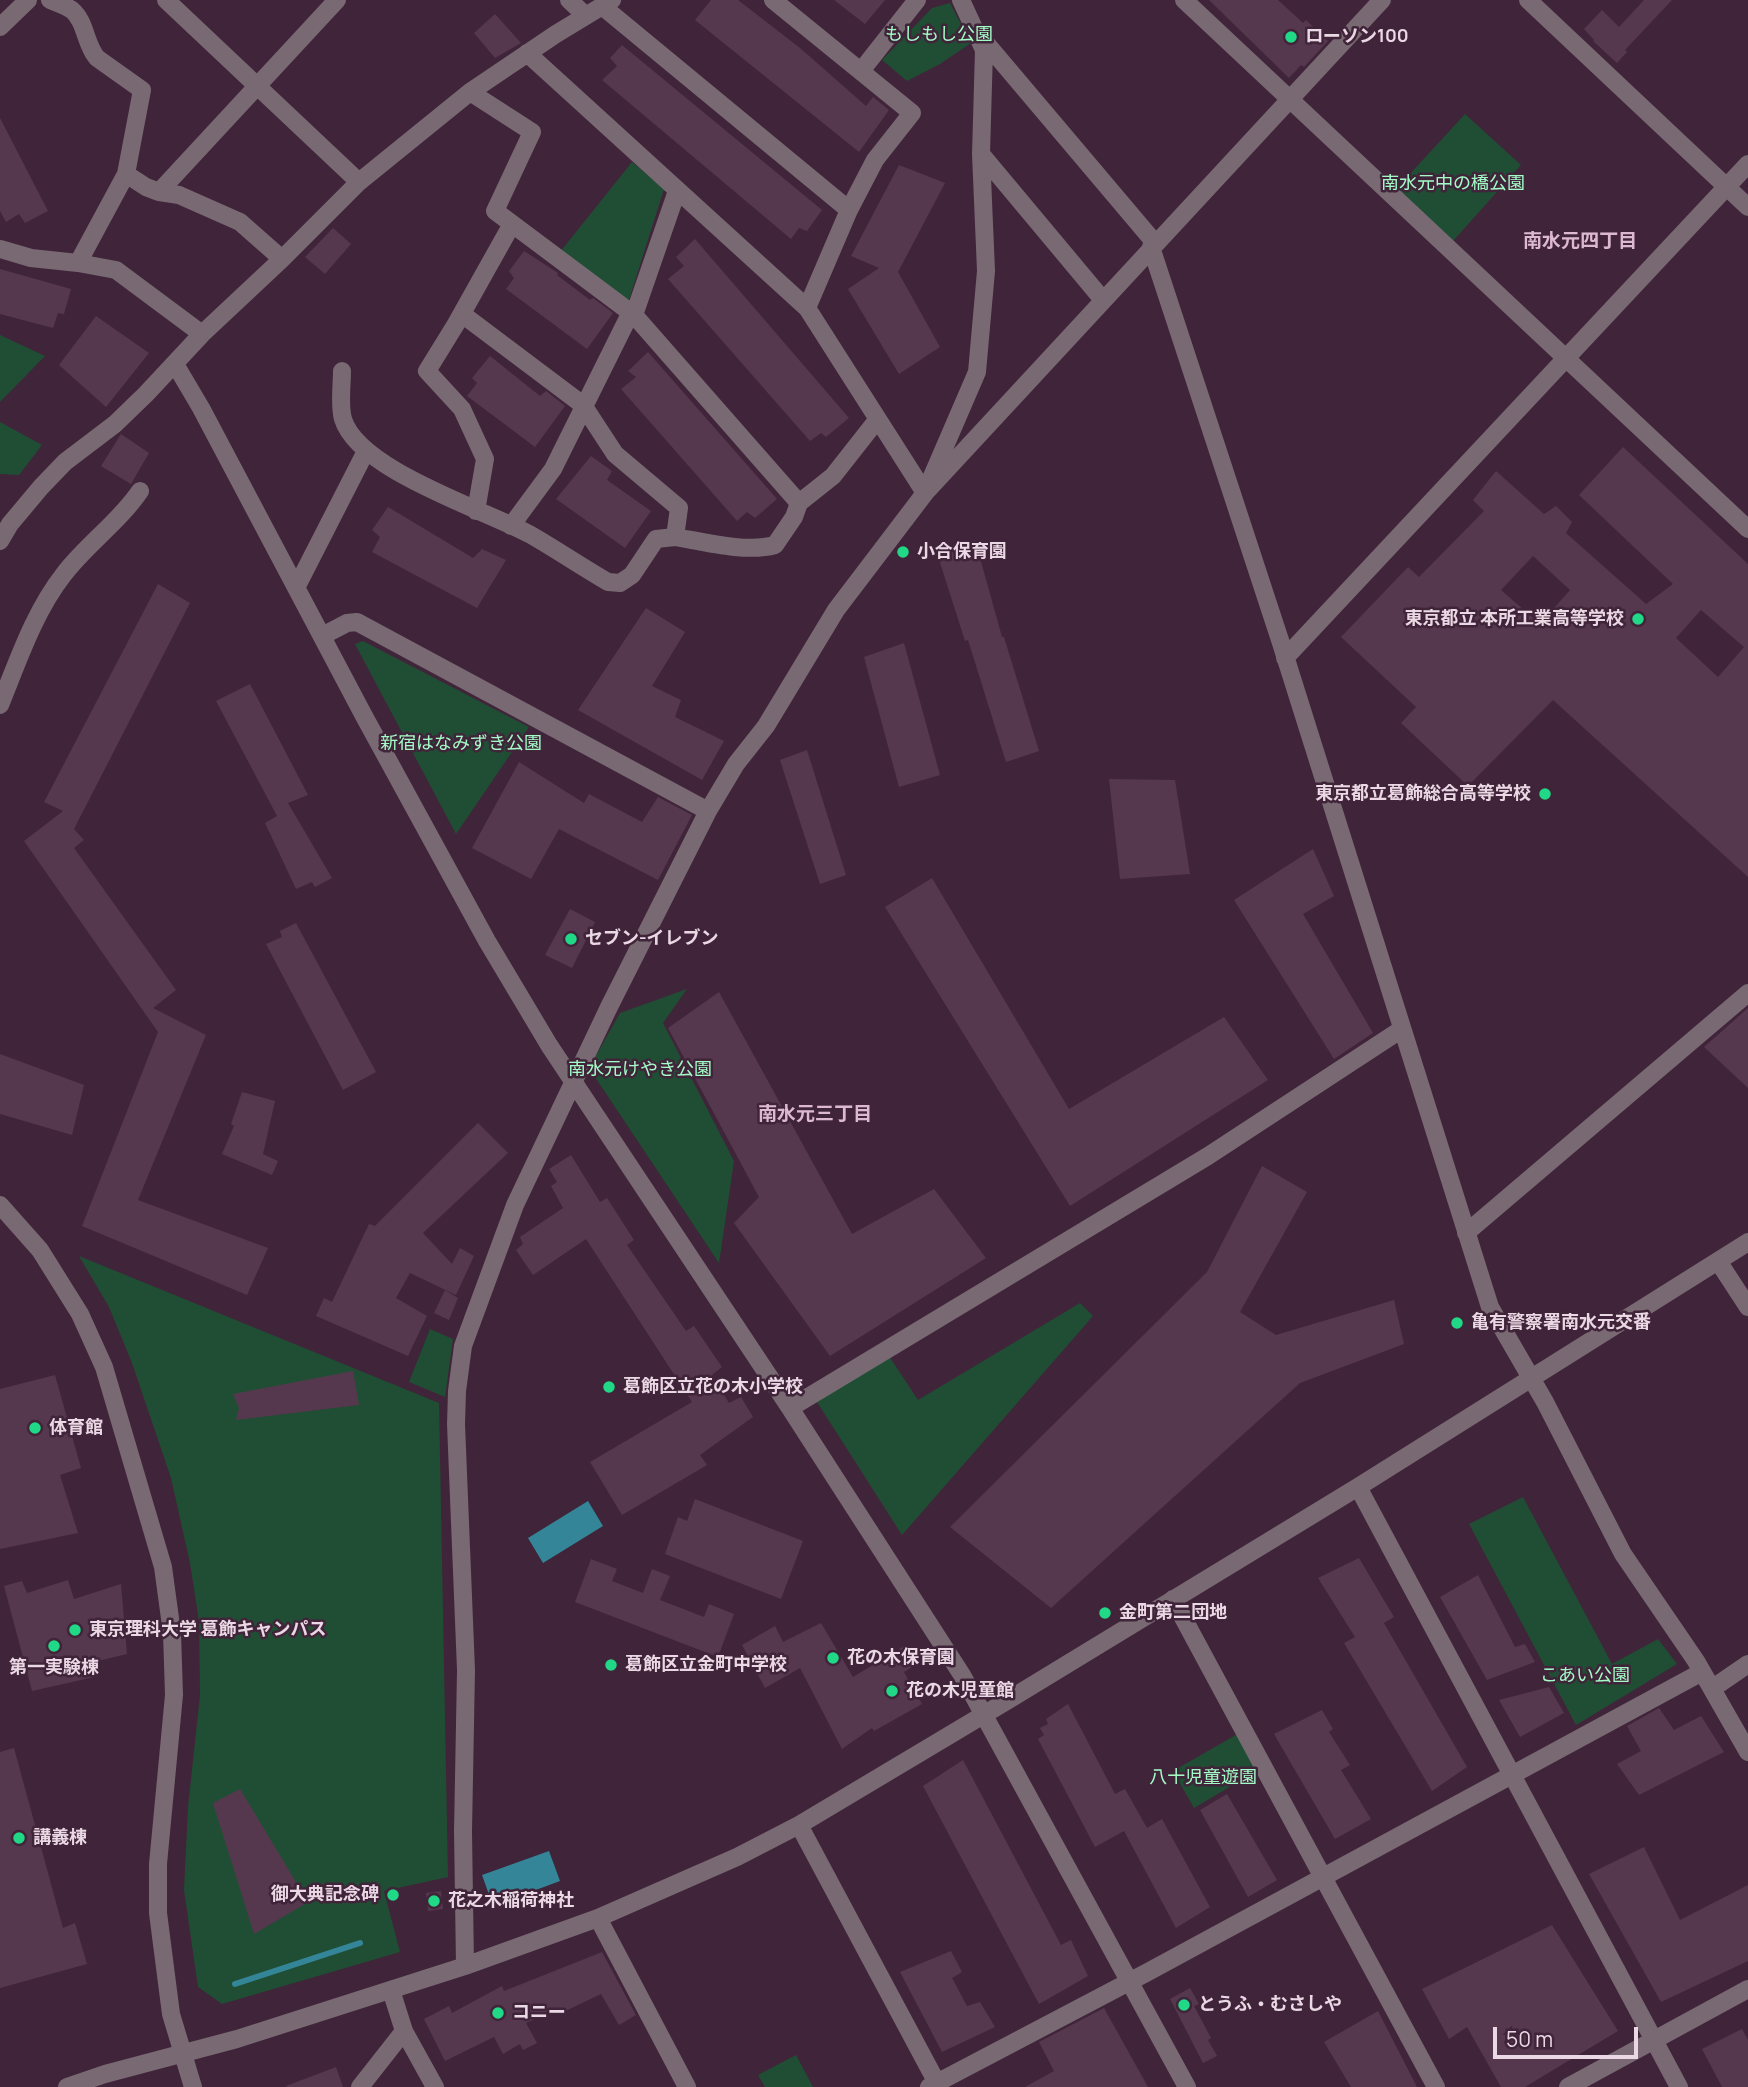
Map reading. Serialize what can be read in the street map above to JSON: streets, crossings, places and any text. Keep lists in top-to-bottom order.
{
  "districts": ["南水元四丁目", "南水元三丁目"],
  "parks": [
    "もしもし公園",
    "南水元中の橋公園",
    "新宿はなみずき公園",
    "南水元けやき公園",
    "こあい公園",
    "八十児童遊園"
  ],
  "places": [
    "ローソン100",
    "小合保育園",
    "東京都立 本所工業高等学校",
    "東京都立葛飾総合高等学校",
    "セブン-イレブン",
    "亀有警察署南水元交番",
    "葛飾区立花の木小学校",
    "体育館",
    "金町第二団地",
    "東京理科大学 葛飾キャンパス",
    "第一実験棟",
    "花の木保育園",
    "葛飾区立金町中学校",
    "花の木児童館",
    "講義棟",
    "御大典記念碑",
    "花之木稲荷神社",
    "とうふ・むさしや",
    "コニー"
  ],
  "scale_bar": "50 m"
}
